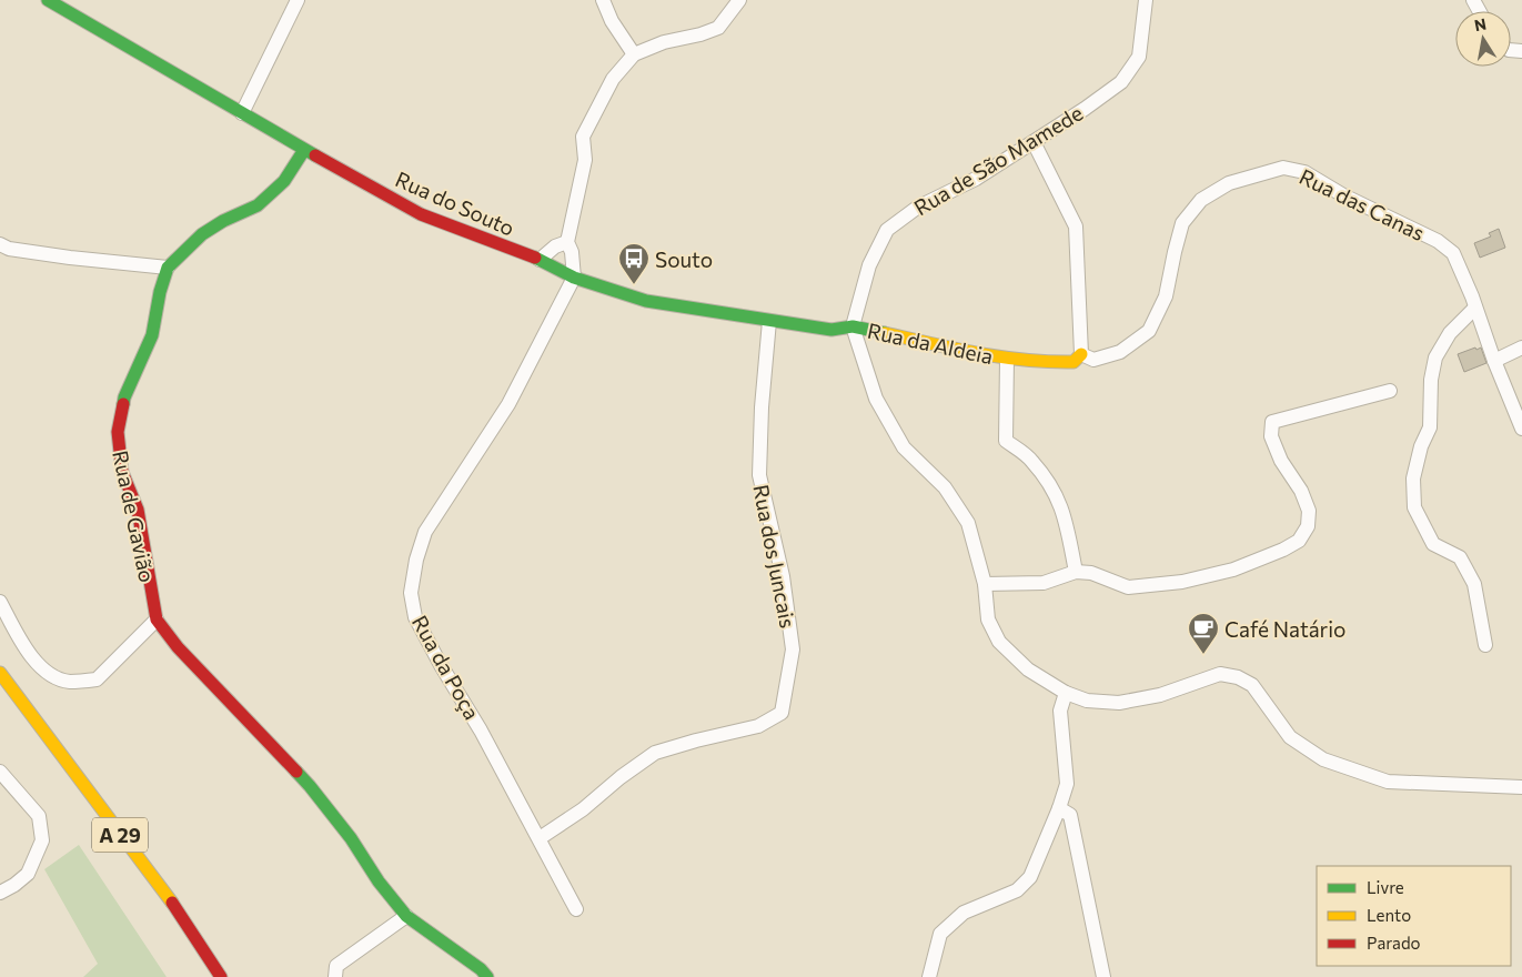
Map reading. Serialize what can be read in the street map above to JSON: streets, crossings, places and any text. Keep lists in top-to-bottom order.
{
  "streets": {
    "main road": [
      "Rua do Souto",
      "Rua da Aldeia",
      "Rua de Gavião",
      "A 29"
    ],
    "street": [
      "Rua de São Mamede",
      "Rua das Canas",
      "Rua dos Juncais",
      "Rua da Poça"
    ]
  },
  "crossings": [
    ["Rua de São Mamede", "Rua do Souto"],
    ["Rua de São Mamede", "Rua da Aldeia"],
    ["Rua do Souto", "Rua da Aldeia"],
    ["Rua do Souto", "Rua dos Juncais"],
    ["Rua do Souto", "Rua da Poça"],
    ["Rua das Canas", "Rua da Aldeia"],
    ["Rua dos Juncais", "Rua da Poça"]
  ],
  "places": {
    "bus stop": ["Souto"],
    "cafe": ["Café Natário"]
  },
  "legend": ["Livre", "Lento", "Parado"],
  "north": "top"
}
